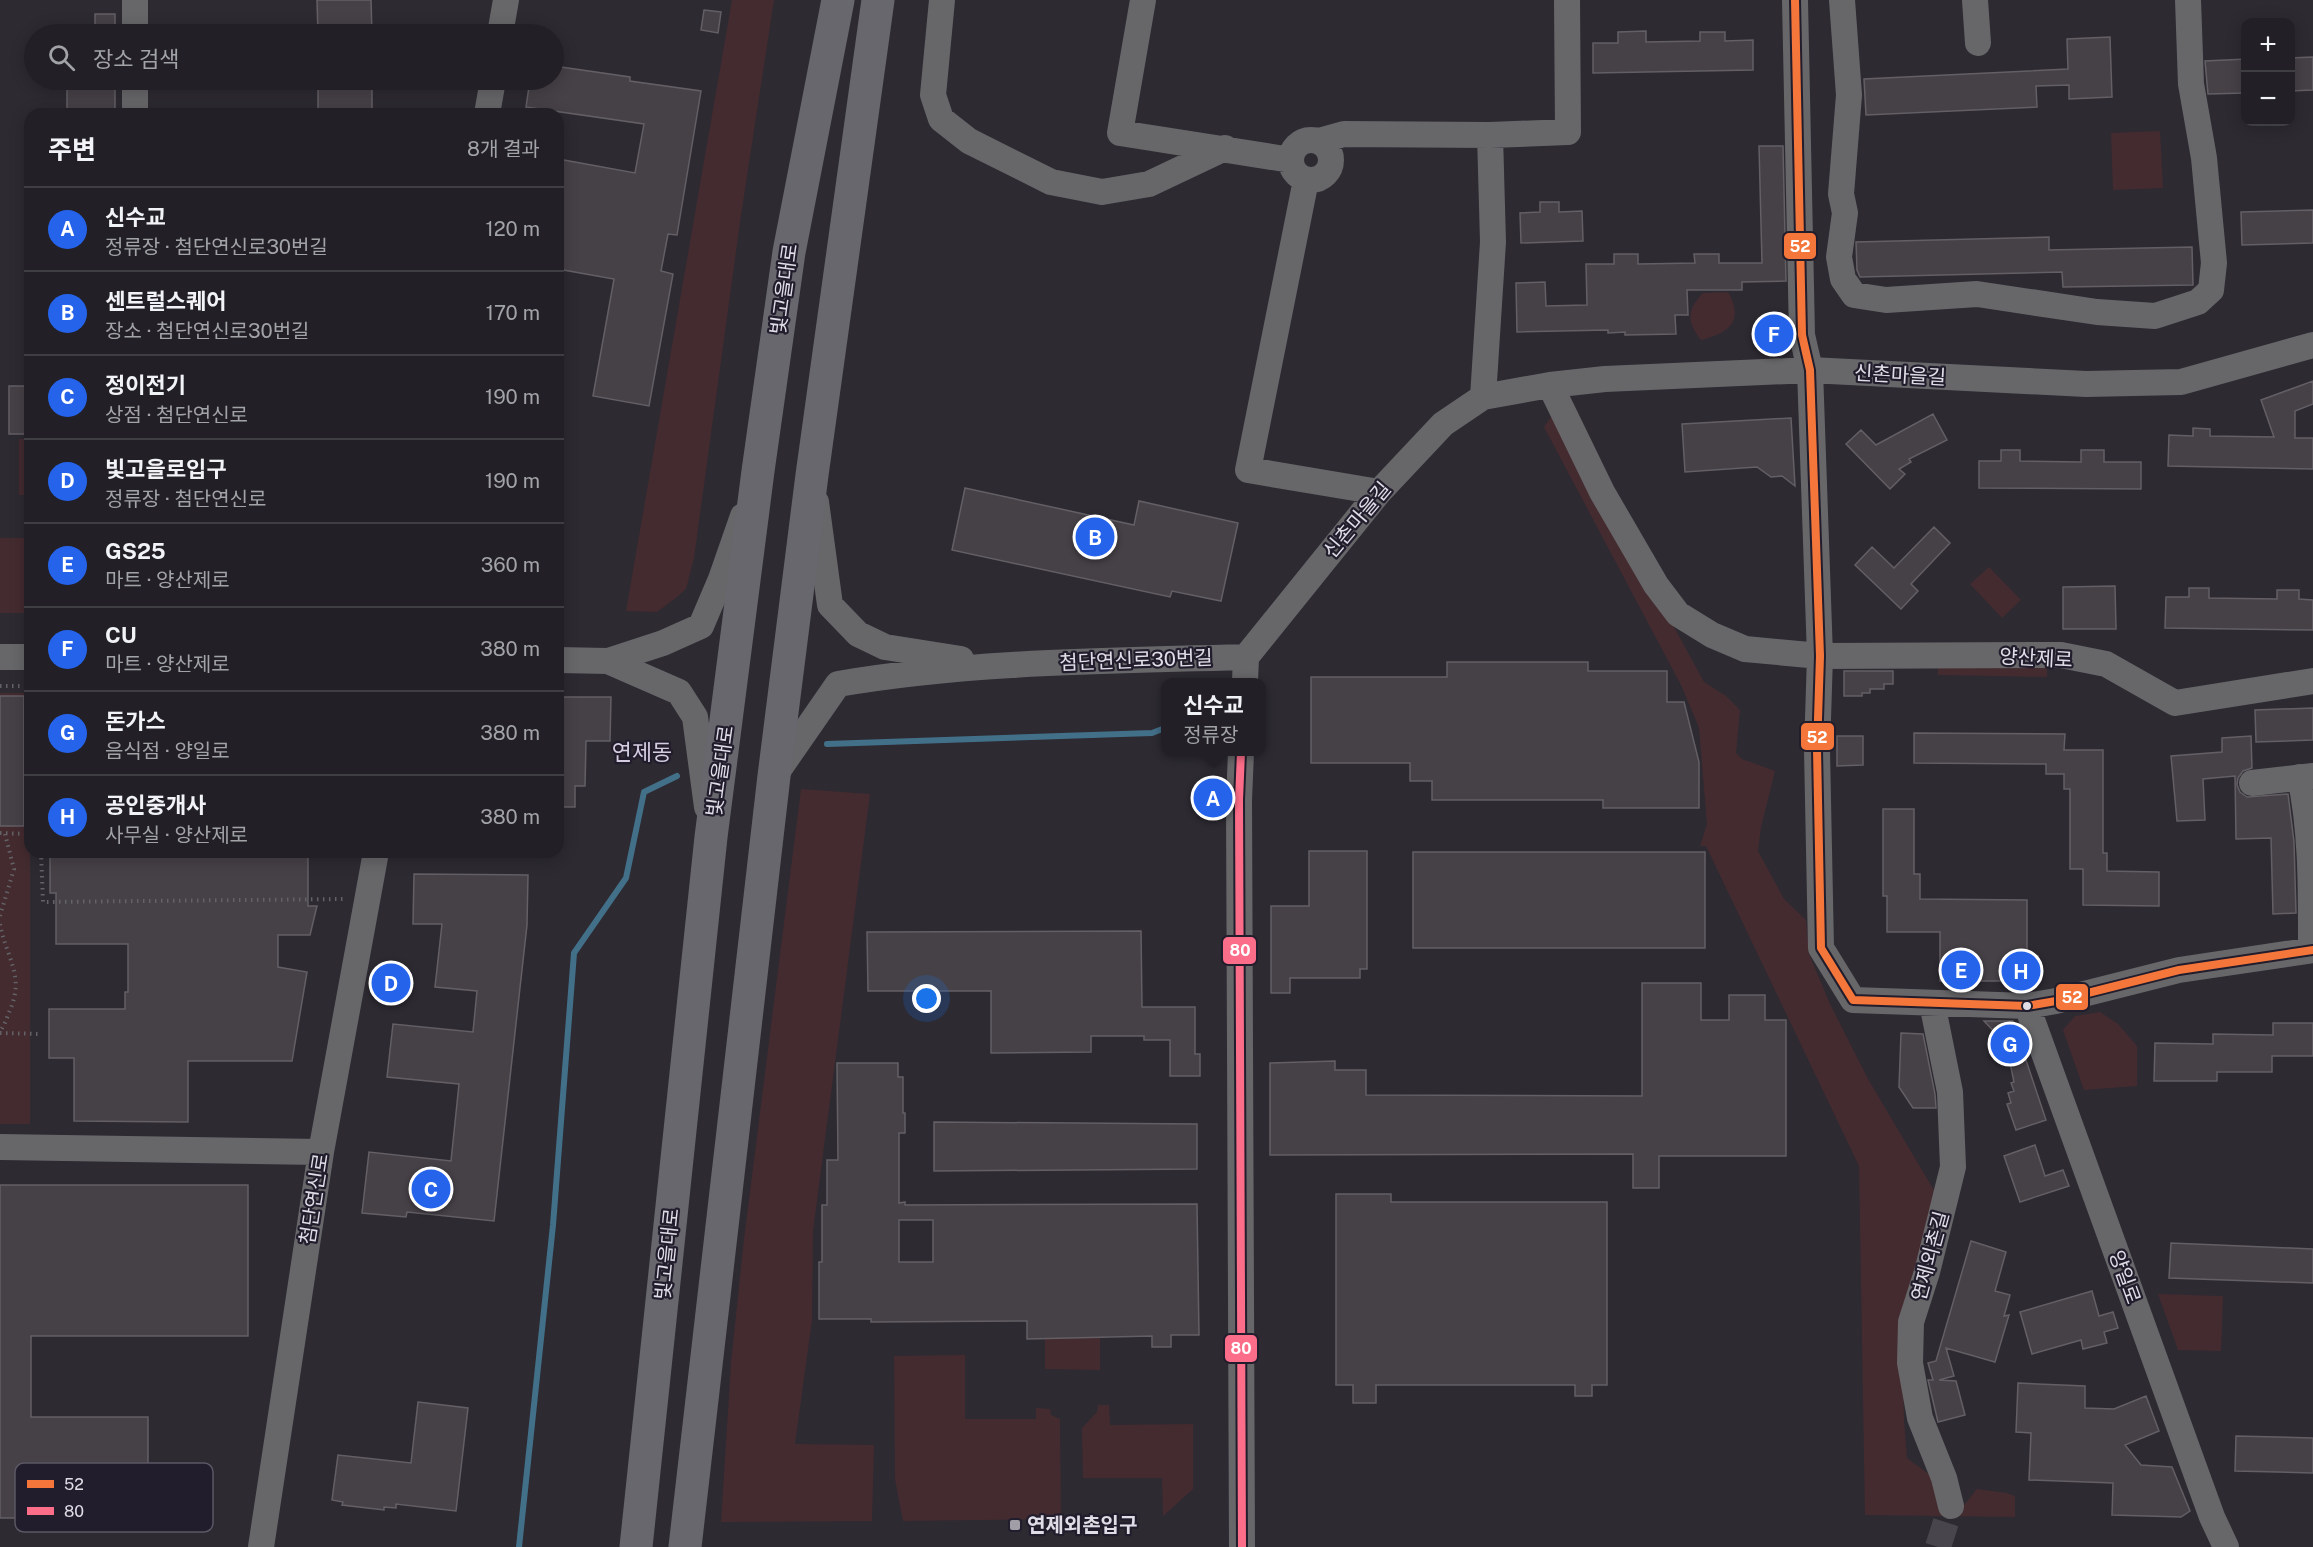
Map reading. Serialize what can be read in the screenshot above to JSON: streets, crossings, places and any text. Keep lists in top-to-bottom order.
{
  "streets": {
    "main road": ["빛고을대로"],
    "street": [
      "신촌마을길",
      "양산제로",
      "첨단연신로30번길",
      "첨단연신로",
      "연제외촌길",
      "양일로"
    ]
  },
  "crossings": [
    ["신촌마을길", "양산제로"],
    ["신촌마을길", "첨단연신로30번길"]
  ],
  "districts": ["연제동"],
  "places": {
    "transit": ["연제외촌입구"]
  },
  "lines": ["transit line 52", "transit line 80"],
  "legend": ["52", "80"],
  "page": {
    "map_buttons": ["+", "−"],
    "search": "장소 검색",
    "heading": ["주변", "8개 결과"],
    "list": [
      {
        "mark": "A",
        "name": "신수교",
        "note": "정류장 · 첨단연신로30번길",
        "value": "120 m"
      },
      {
        "mark": "B",
        "name": "센트럴스퀘어",
        "note": "장소 · 첨단연신로30번길",
        "value": "170 m"
      },
      {
        "mark": "C",
        "name": "정이전기",
        "note": "상점 · 첨단연신로",
        "value": "190 m"
      },
      {
        "mark": "D",
        "name": "빛고을로입구",
        "note": "정류장 · 첨단연신로",
        "value": "190 m"
      },
      {
        "mark": "E",
        "name": "GS25",
        "note": "마트 · 양산제로",
        "value": "360 m"
      },
      {
        "mark": "F",
        "name": "CU",
        "note": "마트 · 양산제로",
        "value": "380 m"
      },
      {
        "mark": "G",
        "name": "돈가스",
        "note": "음식점 · 양일로",
        "value": "380 m"
      },
      {
        "mark": "H",
        "name": "공인중개사",
        "note": "사무실 · 양산제로",
        "value": "380 m"
      }
    ],
    "pins": [
      "F",
      "B",
      "A",
      "E",
      "H",
      "D",
      "G",
      "C"
    ],
    "popup": ["신수교", "정류장"]
  }
}
